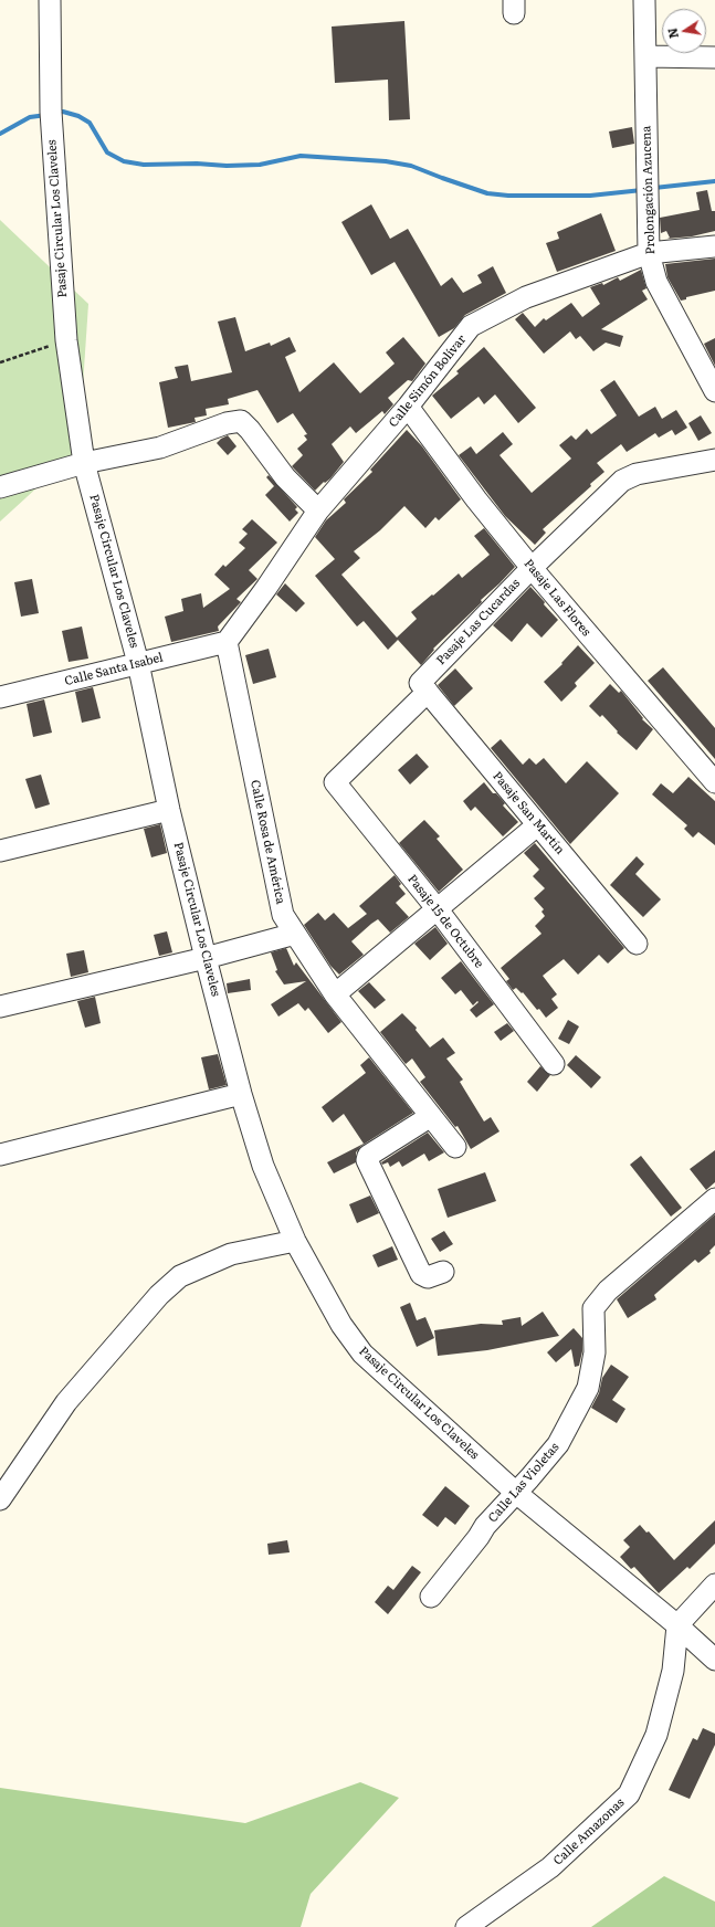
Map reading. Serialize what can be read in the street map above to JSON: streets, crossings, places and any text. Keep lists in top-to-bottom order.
{
  "streets": {
    "street": [
      "Prolongación Azucena",
      "Pasaje Circular Los Claveles",
      "Calle Simón Bolívar",
      "Pasaje Las Flores",
      "Pasaje Las Cucardas",
      "Calle Santa Isabel",
      "Pasaje San Martín",
      "Calle Rosa de América",
      "Pasaje 15 de Octubre",
      "Calle Las Violetas",
      "Calle Amazonas"
    ]
  },
  "crossings": [
    ["Prolongación Azucena", "Calle Simón Bolívar"],
    ["Pasaje Circular Los Claveles", "Calle Santa Isabel"],
    ["Pasaje Circular Los Claveles", "Calle Las Violetas"],
    ["Pasaje Circular Los Claveles", "Calle Amazonas"],
    ["Calle Simón Bolívar", "Pasaje Las Flores"],
    ["Calle Simón Bolívar", "Calle Santa Isabel"],
    ["Calle Simón Bolívar", "Calle Rosa de América"],
    ["Pasaje Las Flores", "Pasaje Las Cucardas"],
    ["Pasaje Las Cucardas", "Pasaje San Martín"],
    ["Pasaje Las Cucardas", "Pasaje 15 de Octubre"],
    ["Calle Santa Isabel", "Calle Rosa de América"]
  ],
  "north": "left"
}
